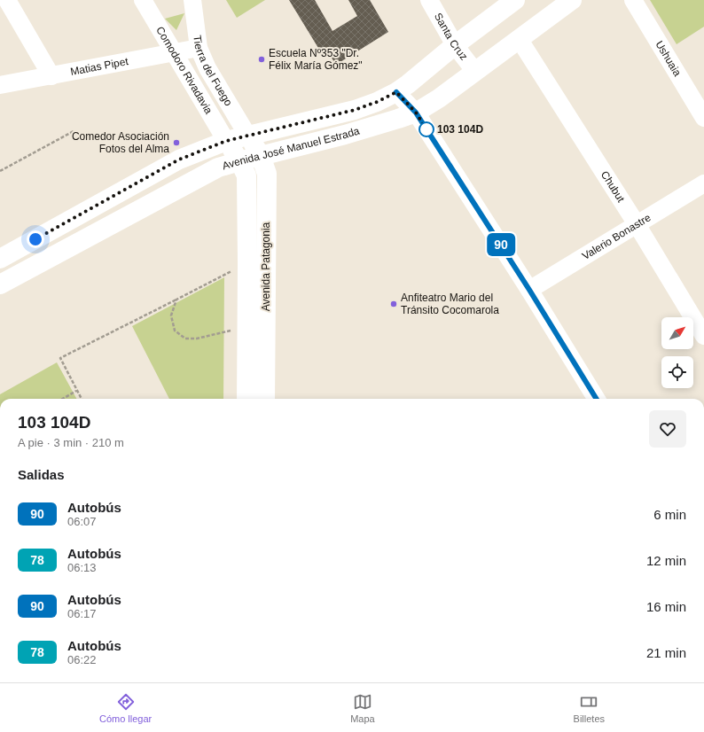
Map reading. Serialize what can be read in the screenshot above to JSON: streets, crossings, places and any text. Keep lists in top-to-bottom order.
{
  "streets": {
    "main road": ["Avenida José Manuel Estrada", "Avenida Patagonia"],
    "street": [
      "Santa Cruz",
      "Ushuaia",
      "Matias Pipet",
      "Comodoro Rivadavia",
      "Tierra del Fuego",
      "Chubut",
      "Valerio Bonastre"
    ]
  },
  "crossings": [
    ["Santa Cruz", "Avenida José Manuel Estrada"],
    ["Matias Pipet", "Comodoro Rivadavia"],
    ["Matias Pipet", "Tierra del Fuego"],
    ["Comodoro Rivadavia", "Avenida José Manuel Estrada"],
    ["Comodoro Rivadavia", "Avenida Patagonia"],
    ["Tierra del Fuego", "Avenida José Manuel Estrada"],
    ["Tierra del Fuego", "Avenida Patagonia"],
    ["Avenida José Manuel Estrada", "Chubut"],
    ["Avenida José Manuel Estrada", "Avenida Patagonia"],
    ["Chubut", "Valerio Bonastre"]
  ],
  "places": [
    "Escuela Nº353 \"Dr. Félix María Gómez\"",
    "103 104D",
    "Comedor Asociación Fotos del Alma",
    "Anfiteatro Mario del Tránsito Cocomarola"
  ],
  "lines": ["bus line 90"],
  "north": "top right",
  "page": {
    "on_map": "90",
    "heading": [
      ["103 104D", "A pie · 3 min · 210 m"],
      "Salidas"
    ],
    "list": [
      {
        "mark": "90",
        "name": "Autobús",
        "note": "06:07",
        "value": "6 min"
      },
      {
        "mark": "78",
        "name": "Autobús",
        "note": "06:13",
        "value": "12 min"
      },
      {
        "mark": "90",
        "name": "Autobús",
        "note": "06:17",
        "value": "16 min"
      },
      {
        "mark": "78",
        "name": "Autobús",
        "note": "06:22",
        "value": "21 min"
      }
    ],
    "tabs": ["Cómo llegar", "Mapa", "Billetes"]
  }
}
